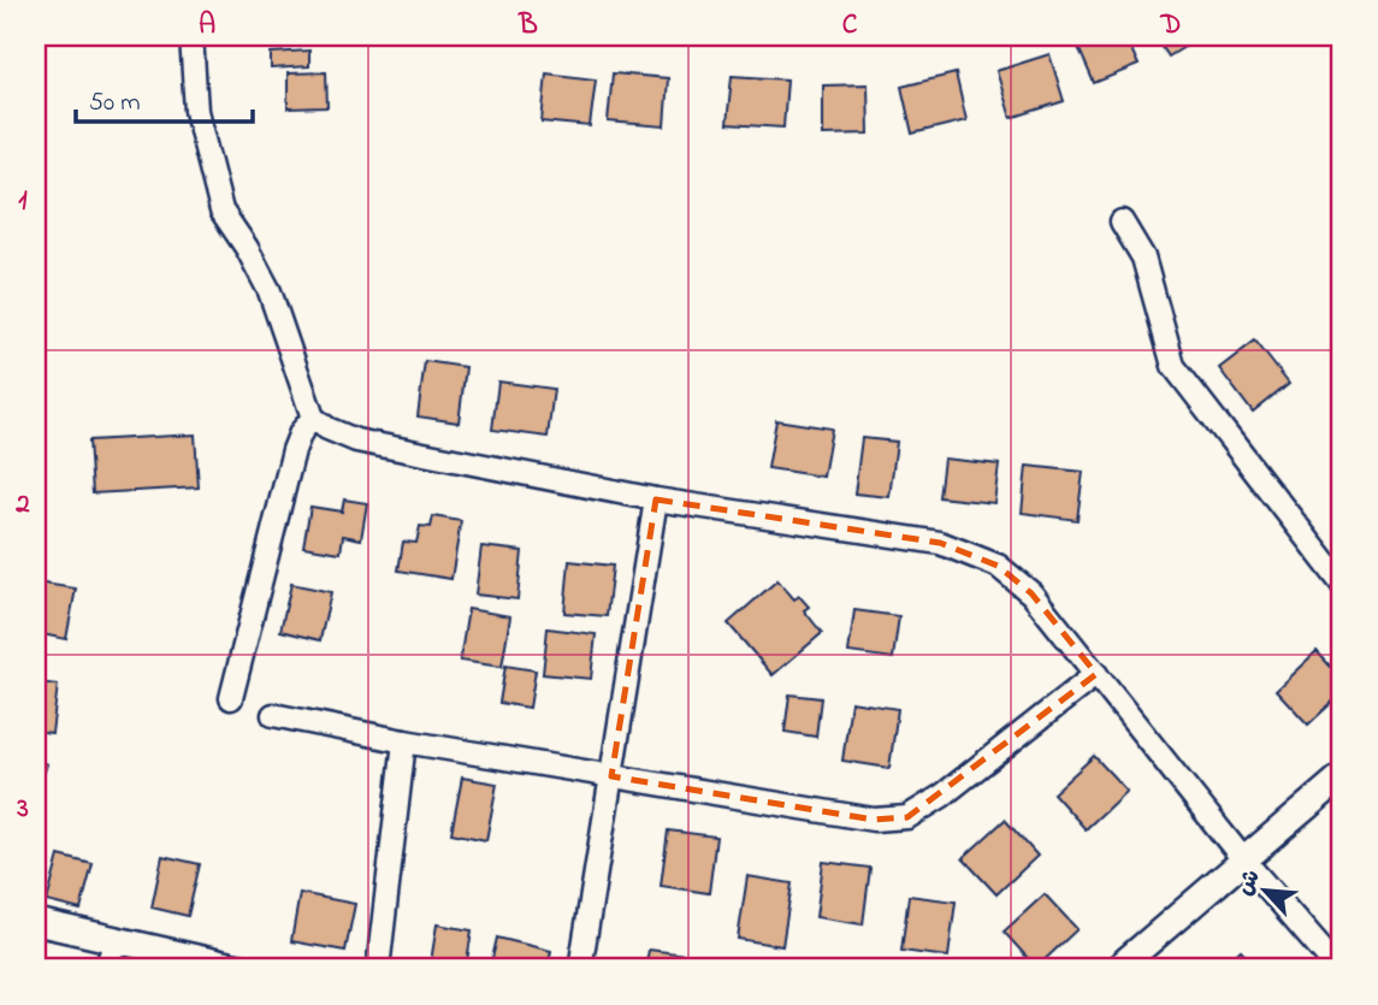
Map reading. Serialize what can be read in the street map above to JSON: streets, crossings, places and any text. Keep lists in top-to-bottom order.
{
  "scale_bar": "50 m",
  "north": "top left",
  "grid": {
    "columns": [
      "A",
      "B",
      "C",
      "D"
    ],
    "rows": ["1", "2", "3"]
  }
}
